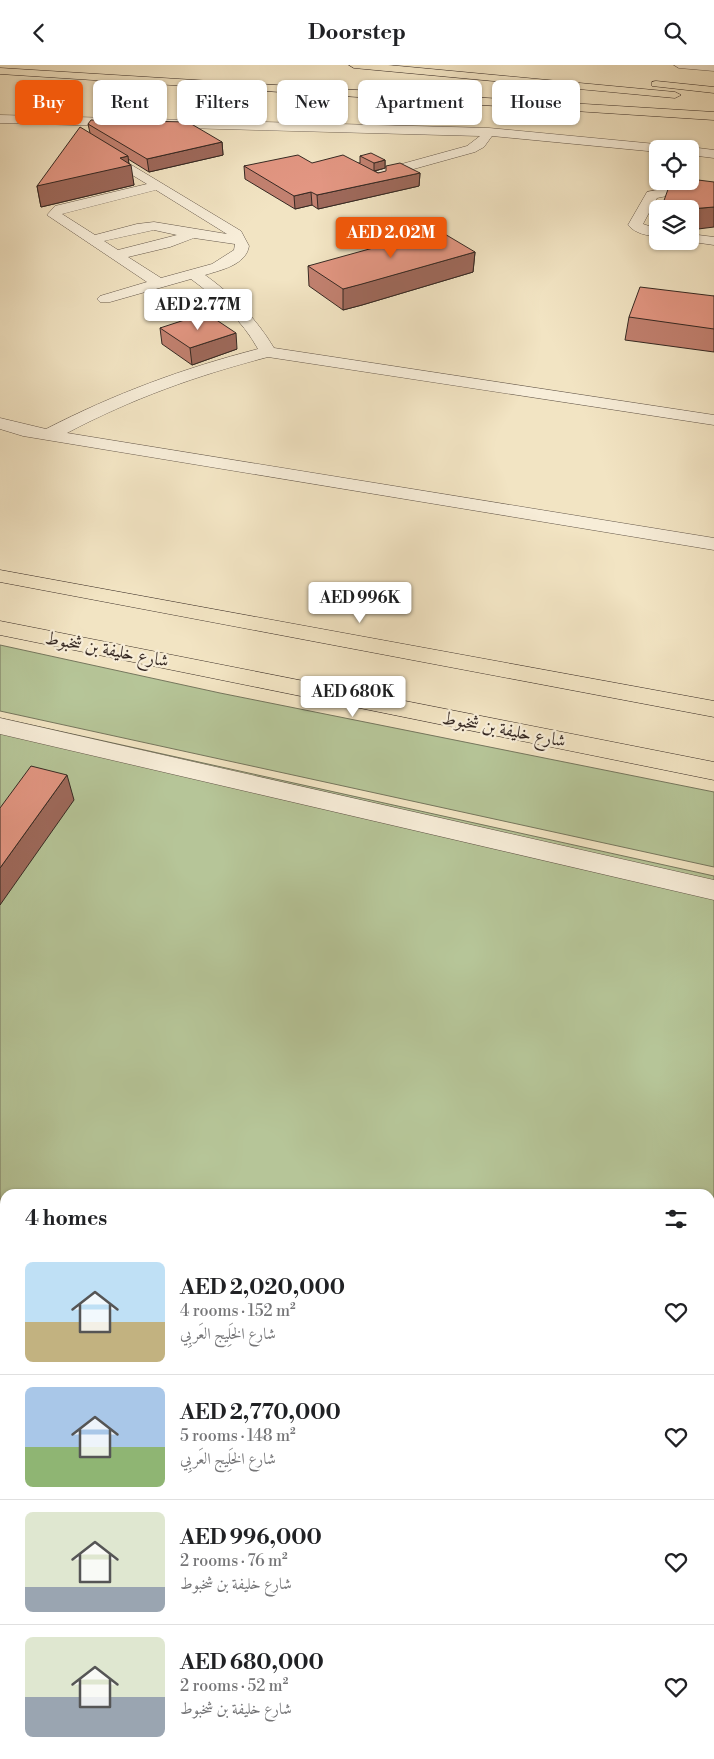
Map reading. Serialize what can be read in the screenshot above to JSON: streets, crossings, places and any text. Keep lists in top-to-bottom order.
{
  "streets": {
    "main road": ["شارع خليفة بن شخبوط"]
  },
  "page": {
    "header": "Doorstep",
    "chip": [
      "Buy",
      "Rent",
      "Filters",
      "New",
      "Apartment",
      "House"
    ],
    "price": [
      "AED 2.02M",
      "AED 2.77M",
      "AED 996K",
      "AED 680K"
    ],
    "heading": "4 homes",
    "list": [
      {
        "name": "AED 2,020,000",
        "note": "4 rooms · 152 m² · شارع الخَلِيج العَربِي"
      },
      {
        "name": "AED 2,770,000",
        "note": "5 rooms · 148 m² · شارع الخَلِيج العَربِي"
      },
      {
        "name": "AED 996,000",
        "note": "2 rooms · 76 m² · شارع خليفة بن شخبوط"
      },
      {
        "name": "AED 680,000",
        "note": "2 rooms · 52 m² · شارع خليفة بن شخبوط"
      }
    ]
  }
}
